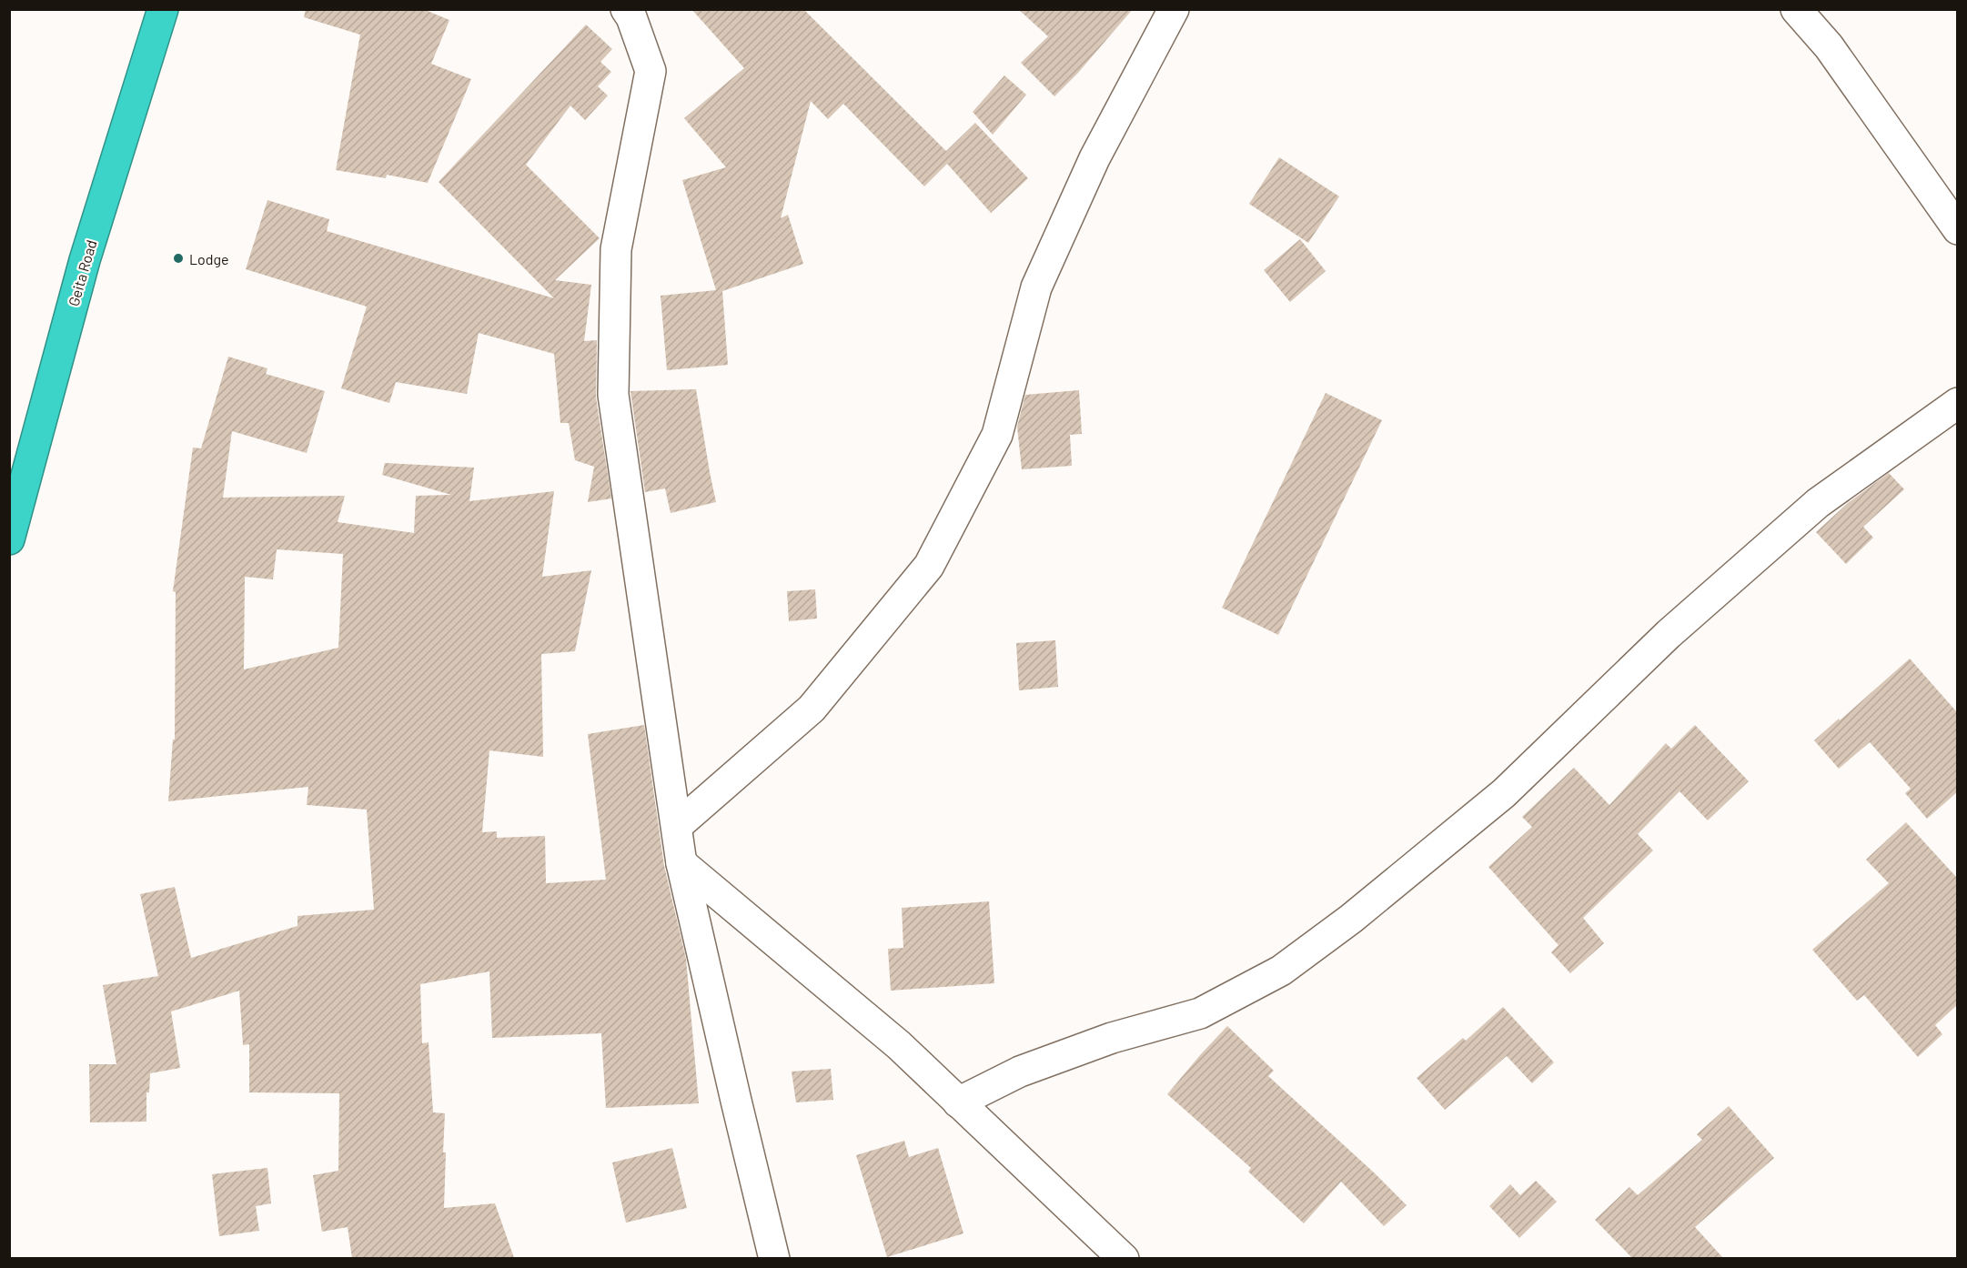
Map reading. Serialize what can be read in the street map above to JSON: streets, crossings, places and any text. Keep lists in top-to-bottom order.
{
  "streets": {
    "highway": ["Geita Road"]
  },
  "places": ["Lodge"]
}
